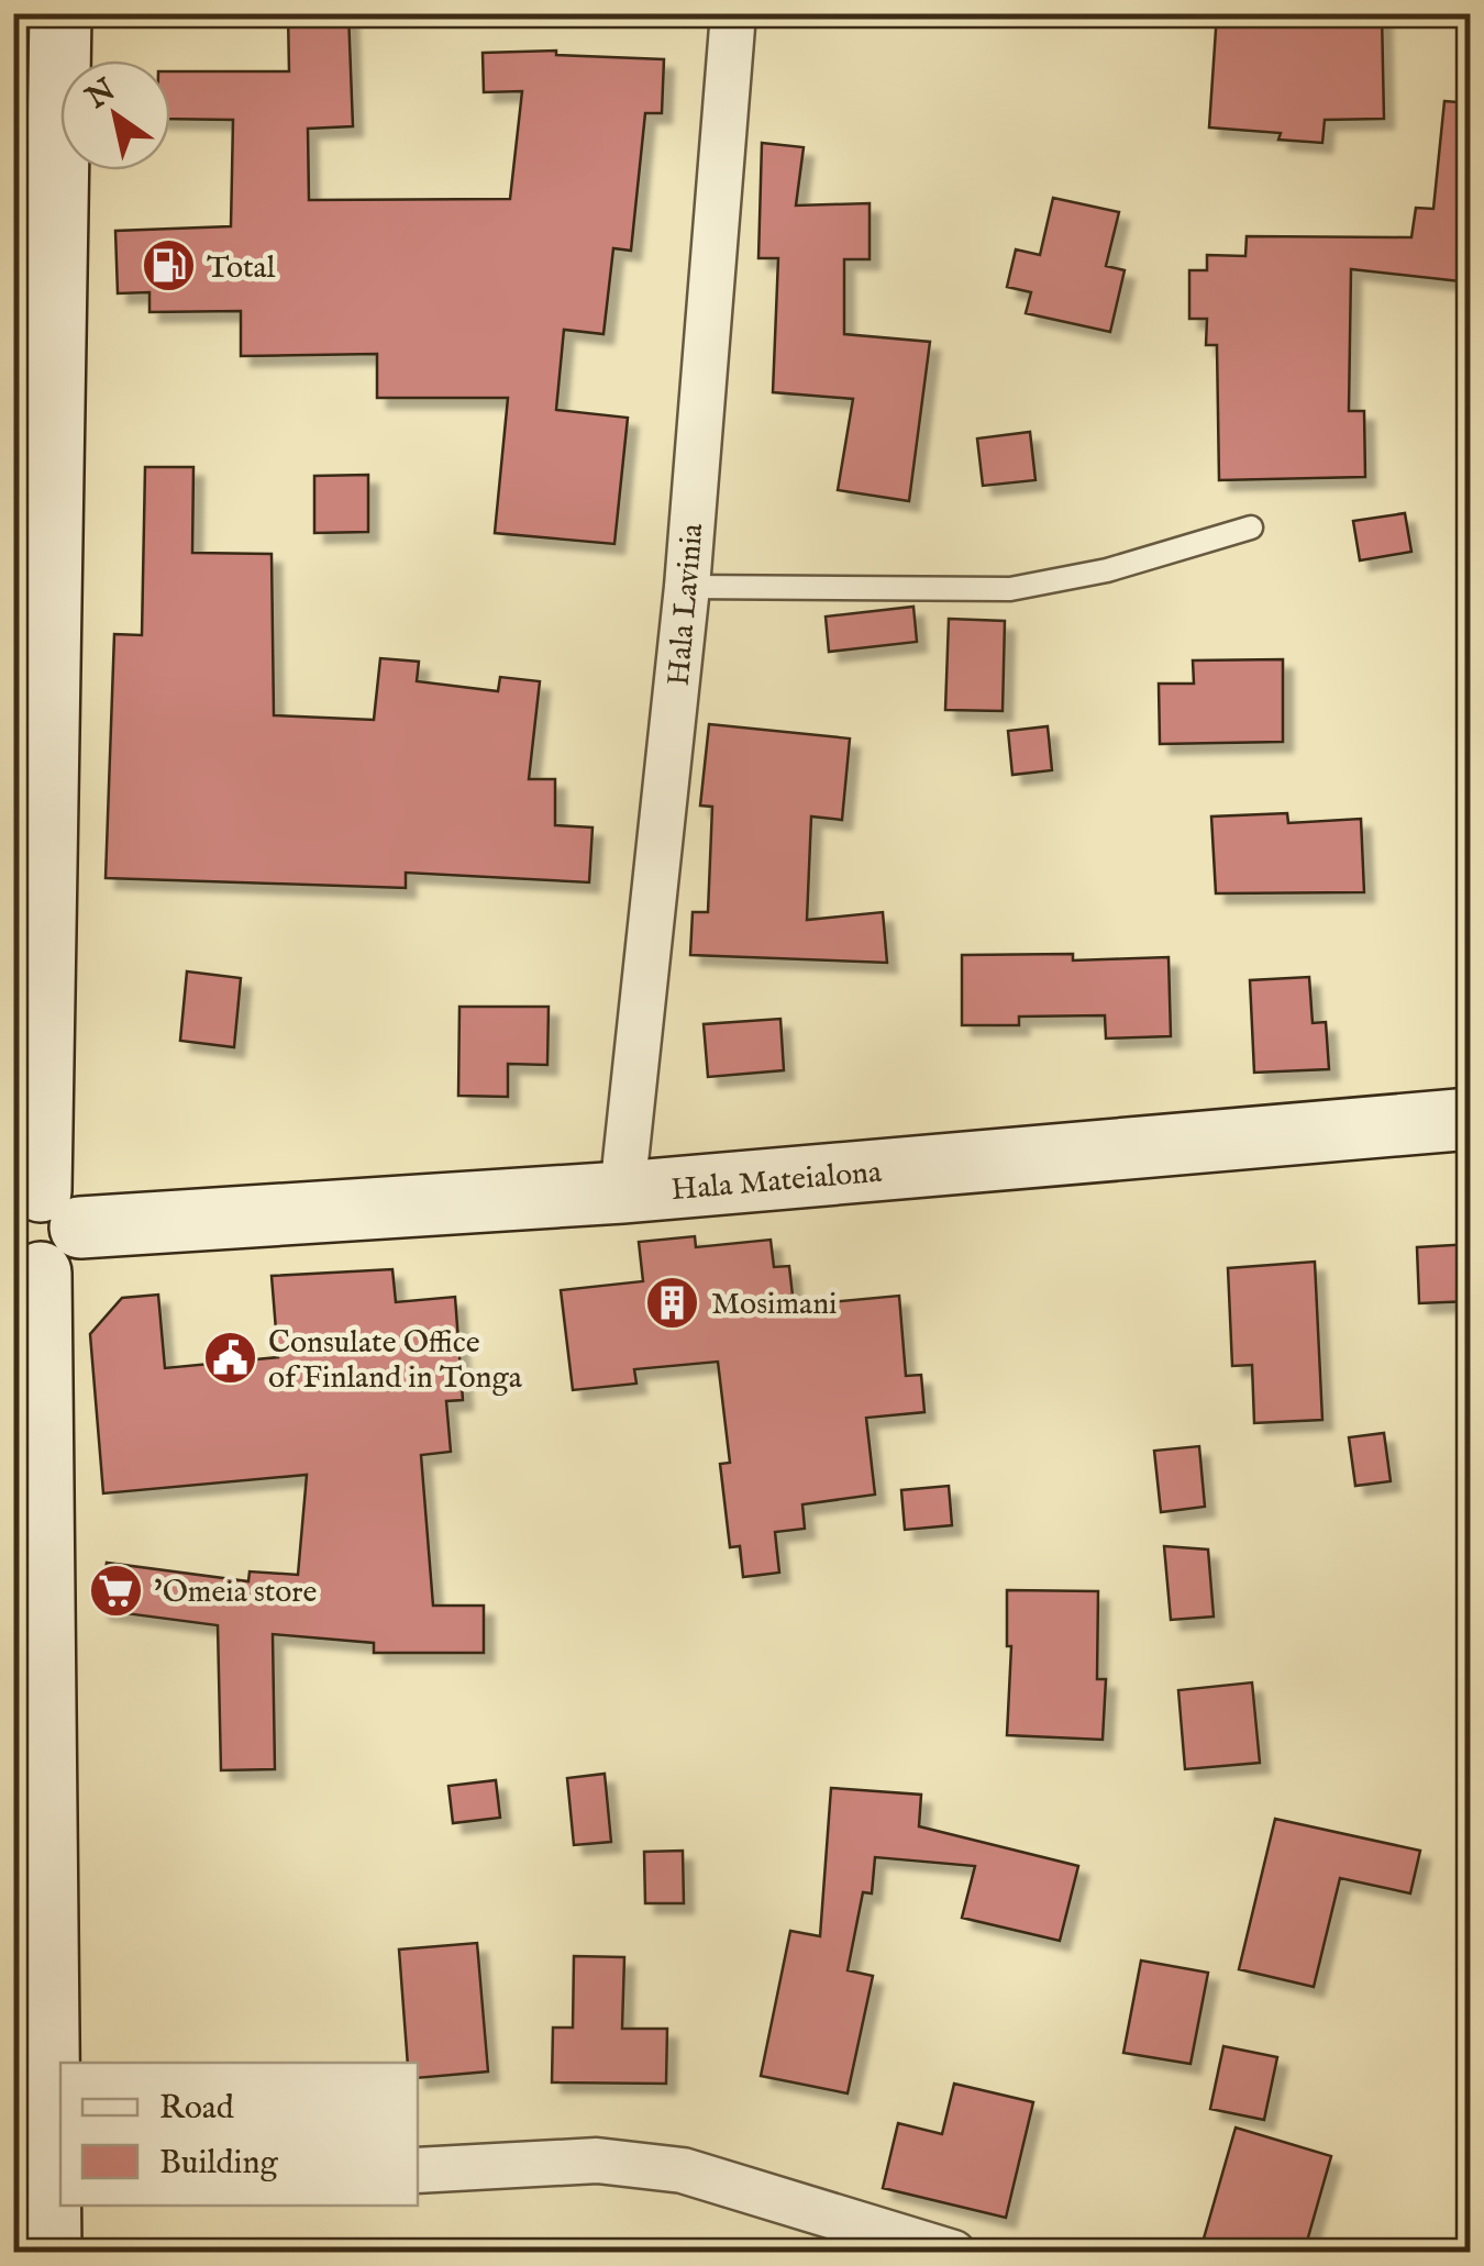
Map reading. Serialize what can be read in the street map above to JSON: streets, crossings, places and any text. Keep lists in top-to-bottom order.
{
  "streets": {
    "main road": ["Hala Mateialona"],
    "street": ["Hala Lavinia"]
  },
  "crossings": [
    ["Hala Lavinia", "Hala Mateialona"]
  ],
  "places": {
    "fuel station": ["Total"],
    "building": ["Mosimani"],
    "public building": ["Consulate Office of Finland in Tonga"],
    "supermarket": ["'Omeia store"]
  },
  "legend": ["Road", "Building"],
  "north": "top left"
}
